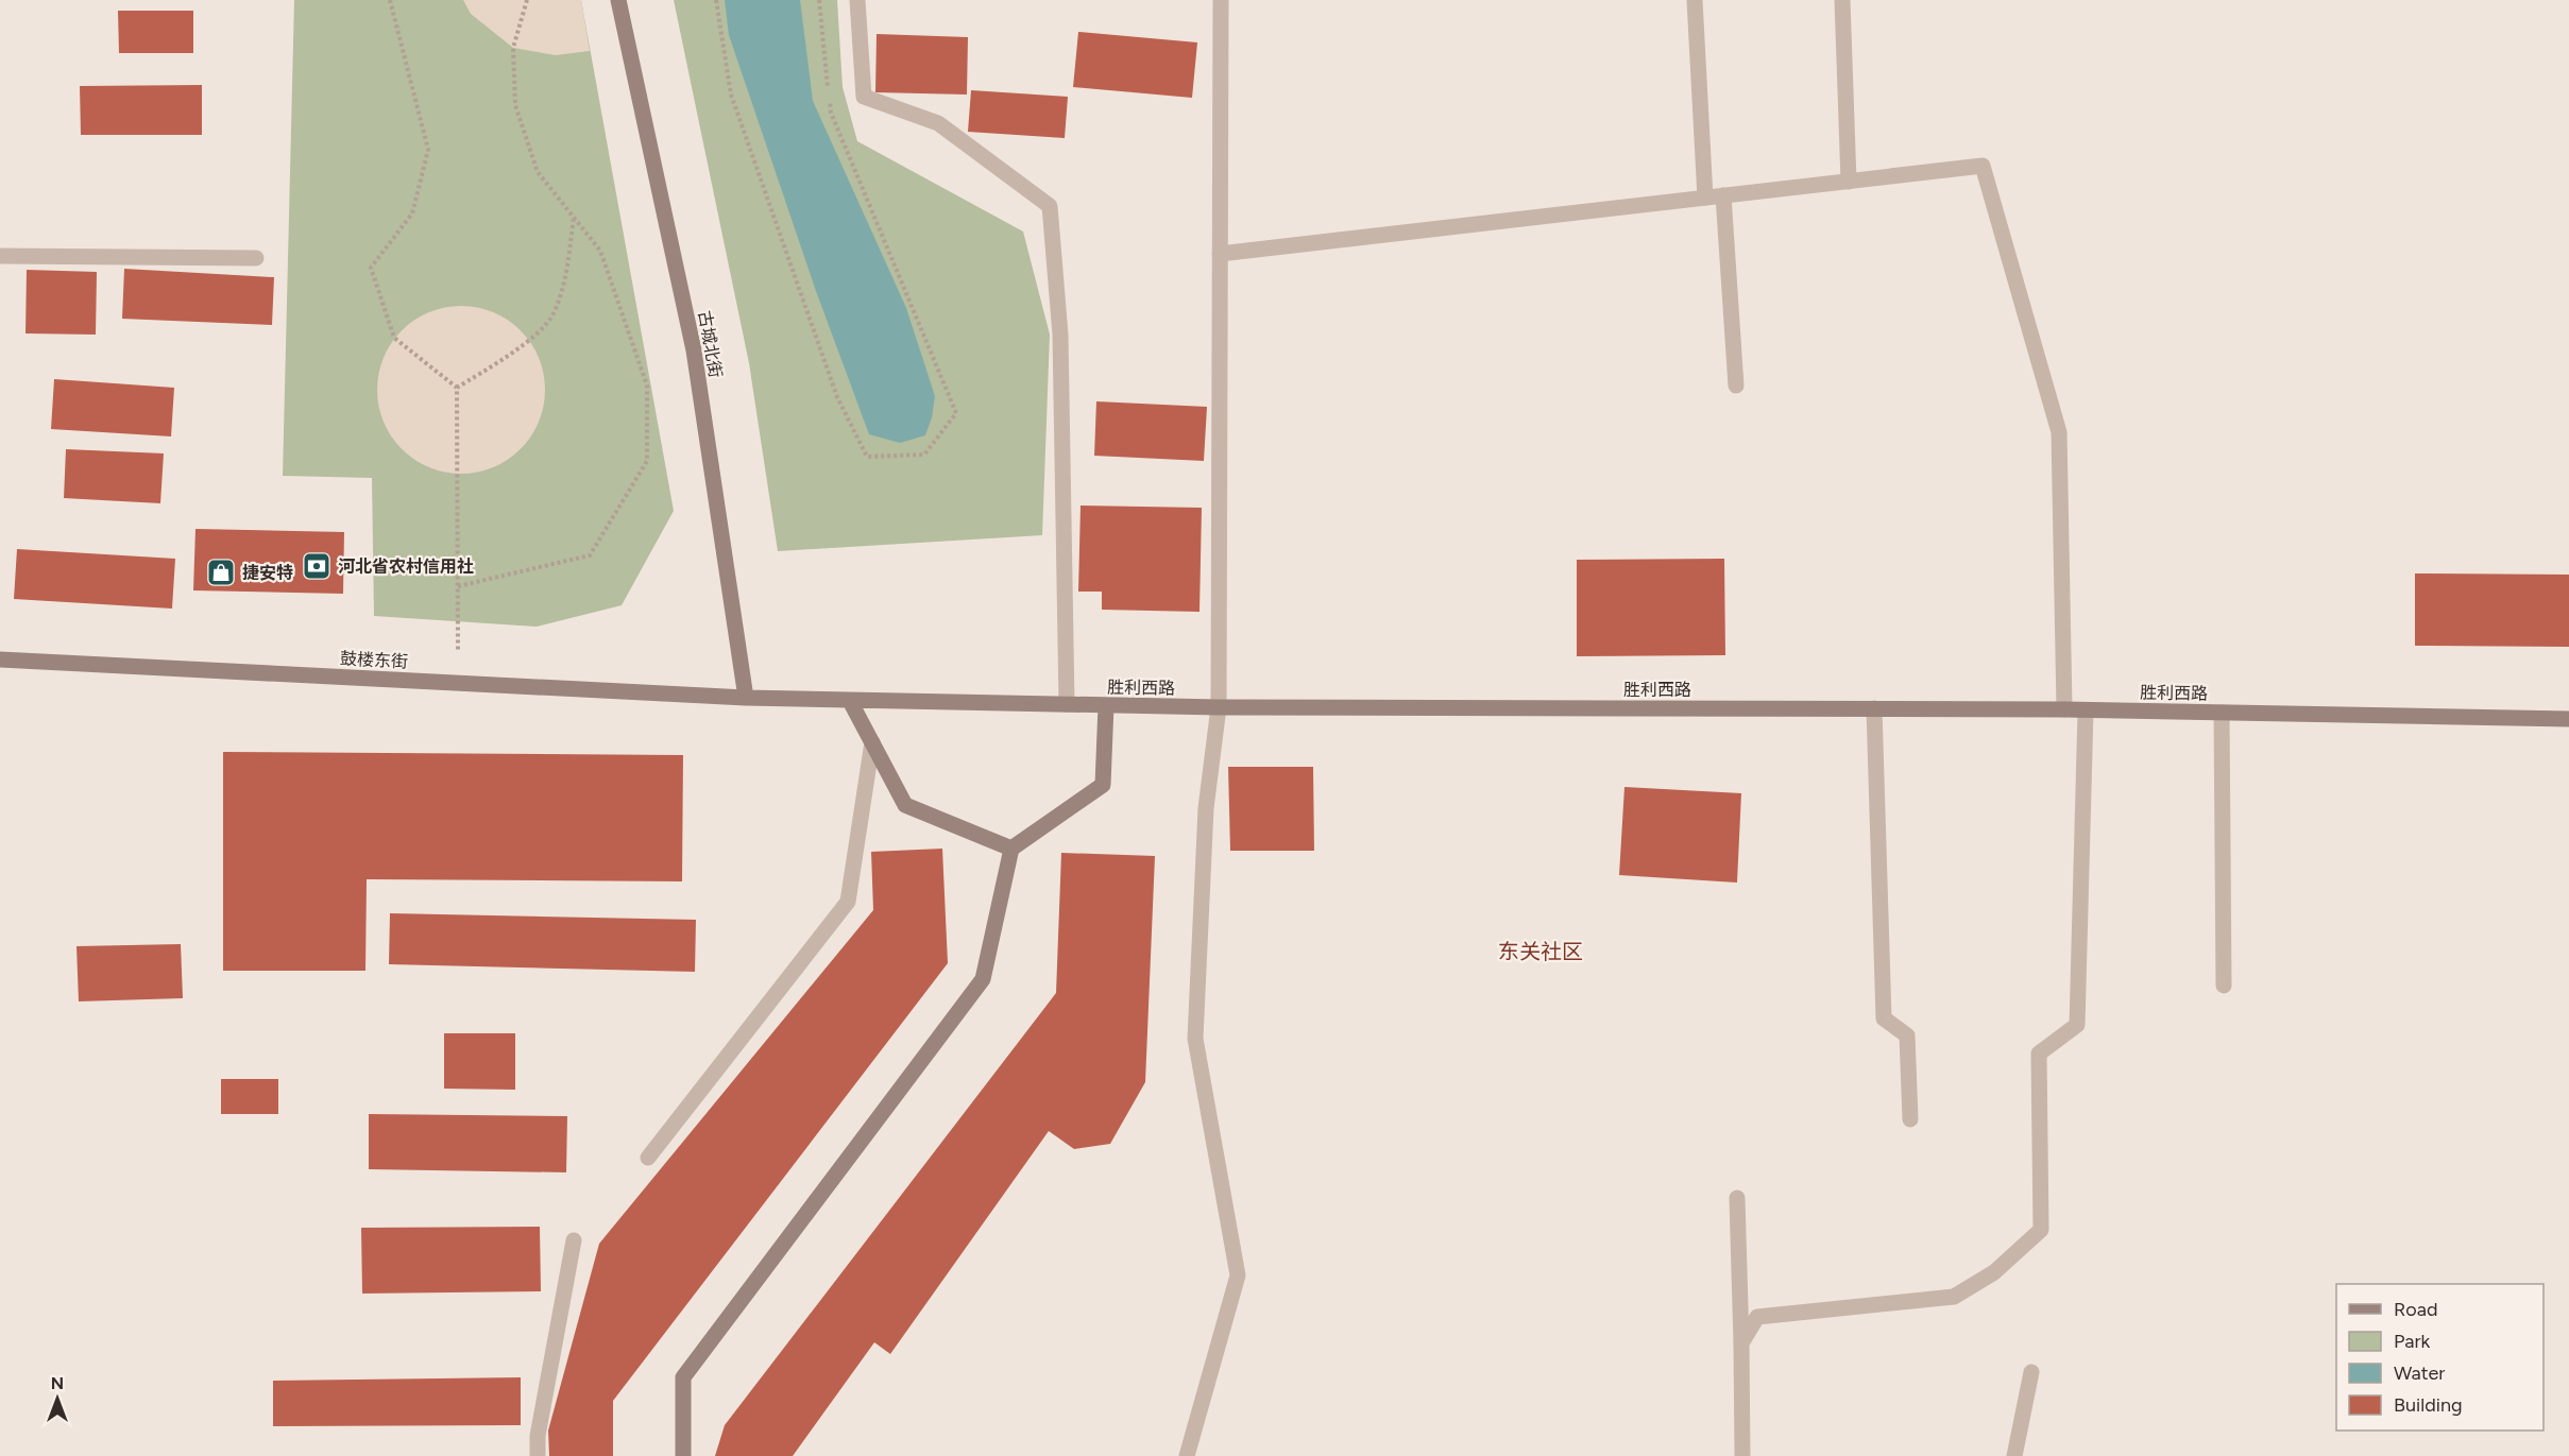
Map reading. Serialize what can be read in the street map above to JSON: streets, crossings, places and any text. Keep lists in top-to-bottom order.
{
  "streets": {
    "main road": ["古城北街", "鼓楼东街", "胜利西路"]
  },
  "crossings": [
    ["古城北街", "鼓楼东街"],
    ["古城北街", "胜利西路"],
    ["鼓楼东街", "胜利西路"]
  ],
  "districts": ["东关社区"],
  "places": {
    "bank": ["河北省农村信用社"],
    "shop": ["捷安特"]
  },
  "legend": [
    "Road",
    "Park",
    "Water",
    "Building"
  ],
  "north": "top"
}
